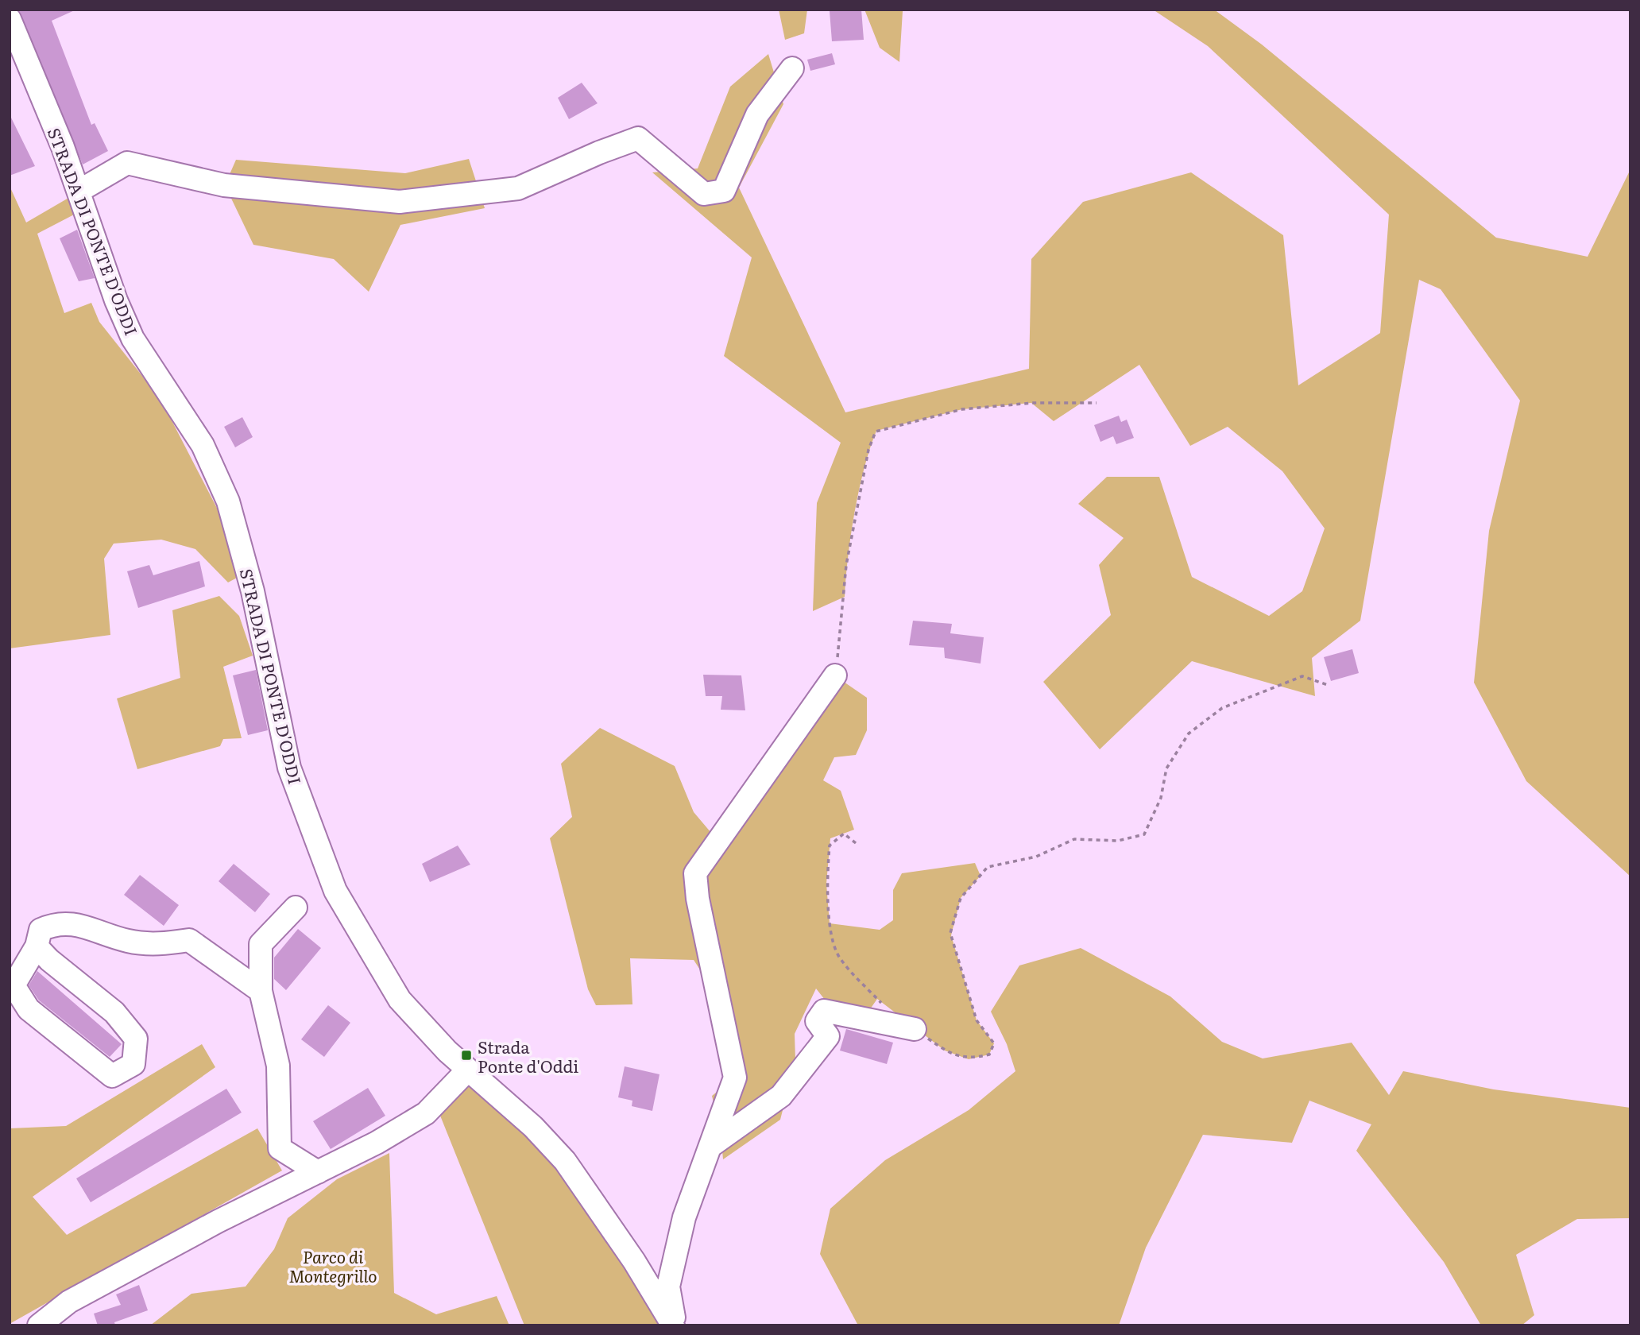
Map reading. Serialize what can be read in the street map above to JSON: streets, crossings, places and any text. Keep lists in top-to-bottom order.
{
  "streets": {
    "street": ["STRADA DI PONTE D'ODDI"]
  },
  "parks": ["Parco di Montegrillo"],
  "places": {
    "transit": ["Strada Ponte d'Oddi"]
  }
}
